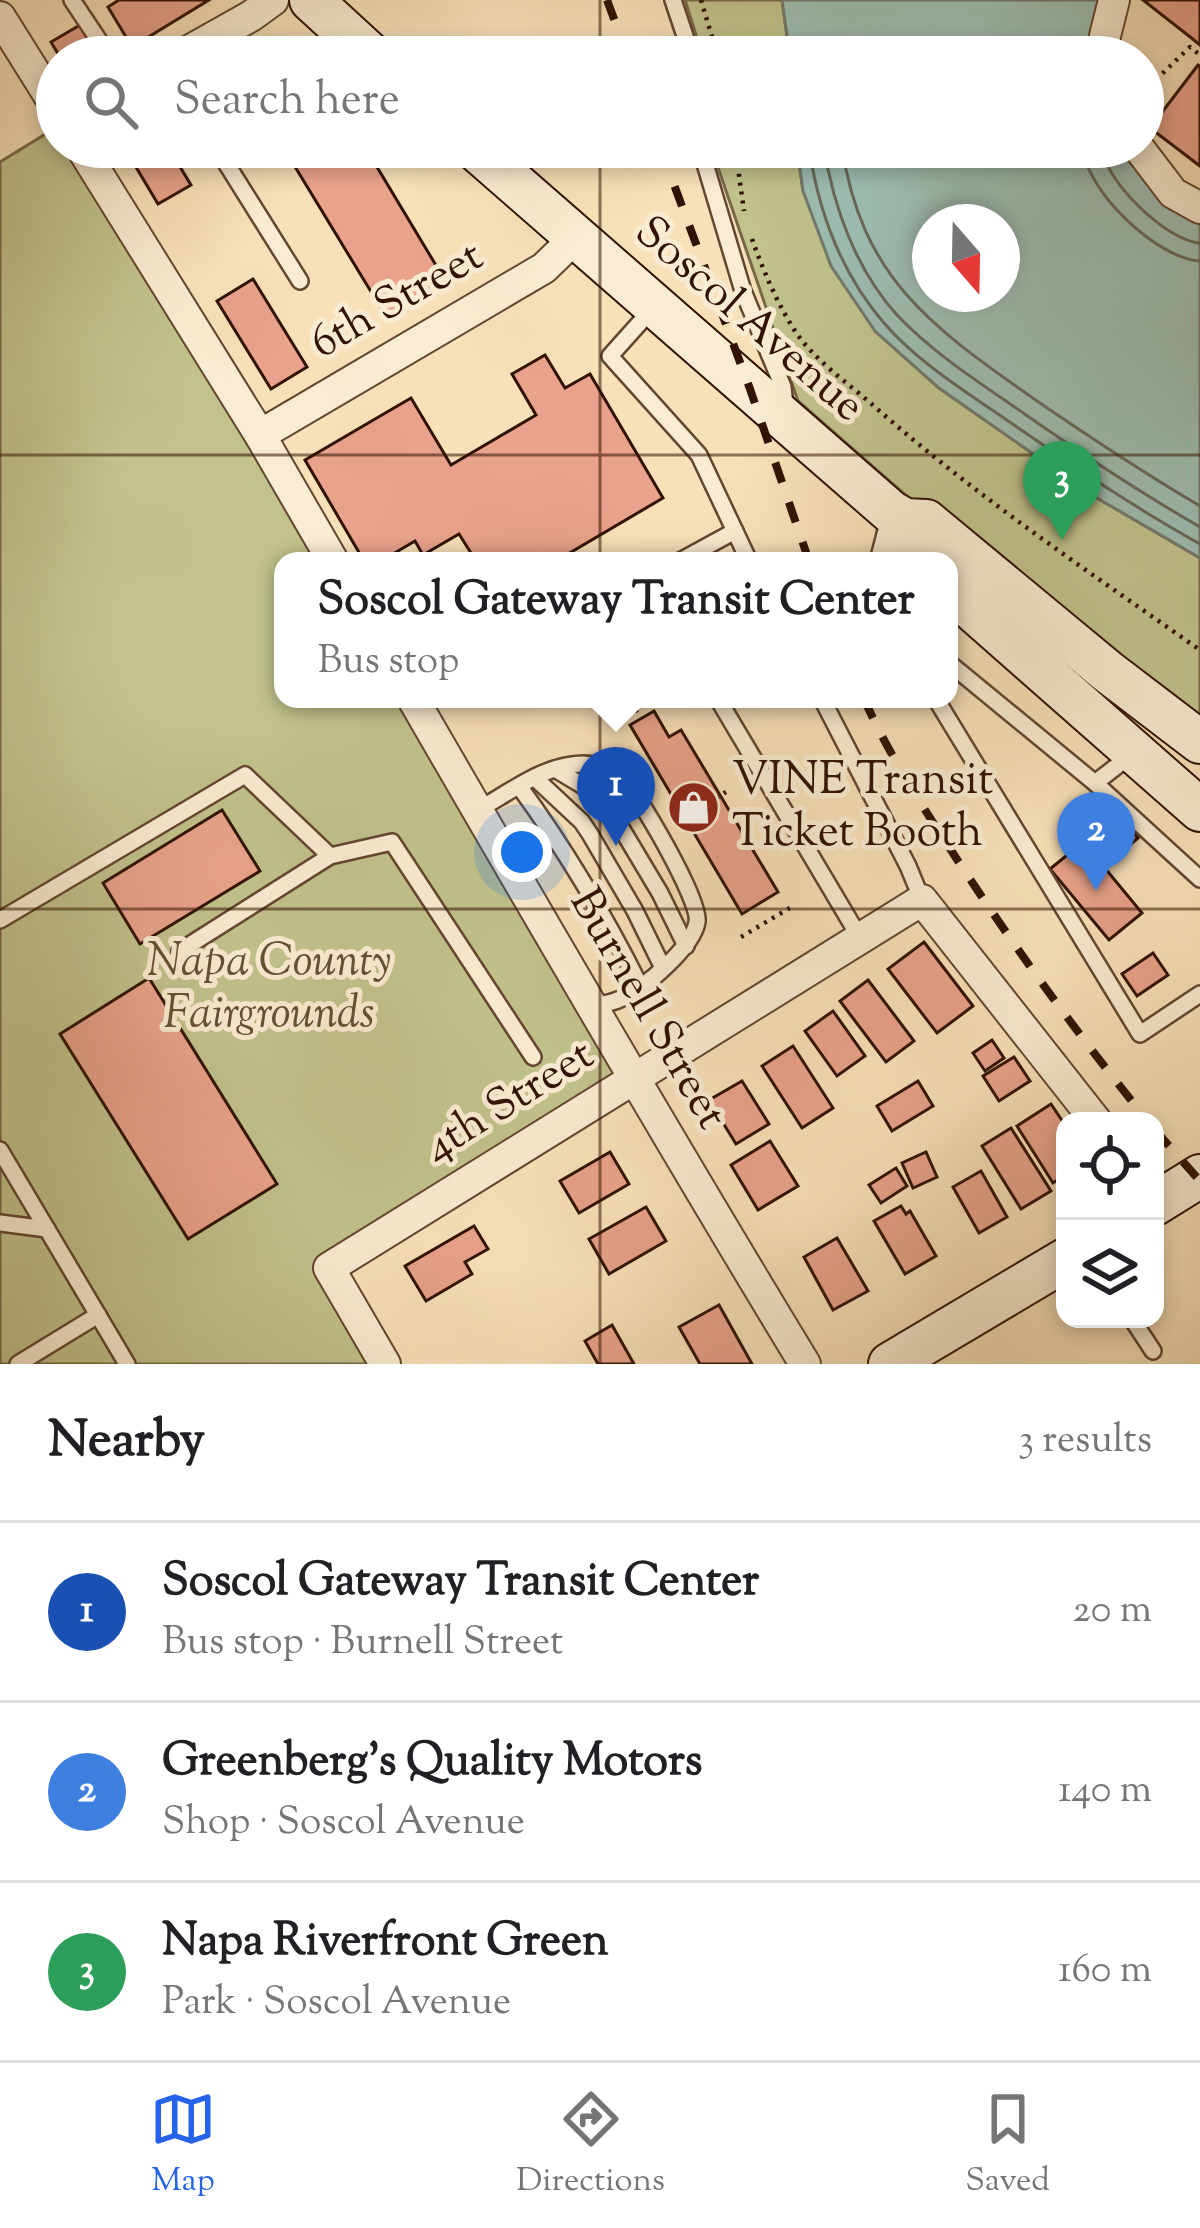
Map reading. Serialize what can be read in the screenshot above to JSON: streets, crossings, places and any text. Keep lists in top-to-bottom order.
{
  "streets": {
    "main road": ["Soscol Avenue"],
    "street": ["6th Street", "Burnell Street", "4th Street"]
  },
  "crossings": [
    ["6th Street", "Soscol Avenue"],
    ["Burnell Street", "4th Street"]
  ],
  "parks": ["Napa County Fairgrounds"],
  "places": {
    "shop": ["VINE Transit Ticket Booth"]
  },
  "north": "bottom",
  "page": {
    "search": "Search here",
    "pins": ["3", "1", "2"],
    "popup": ["Soscol Gateway Transit Center", "Bus stop"],
    "heading": ["Nearby", "3 results"],
    "list": [
      {
        "mark": "1",
        "name": "Soscol Gateway Transit Center",
        "note": "Bus stop · Burnell Street",
        "value": "20 m"
      },
      {
        "mark": "2",
        "name": "Greenberg's Quality Motors",
        "note": "Shop · Soscol Avenue",
        "value": "140 m"
      },
      {
        "mark": "3",
        "name": "Napa Riverfront Green",
        "note": "Park · Soscol Avenue",
        "value": "160 m"
      }
    ],
    "nav": ["Map", "Directions", "Saved"]
  }
}
